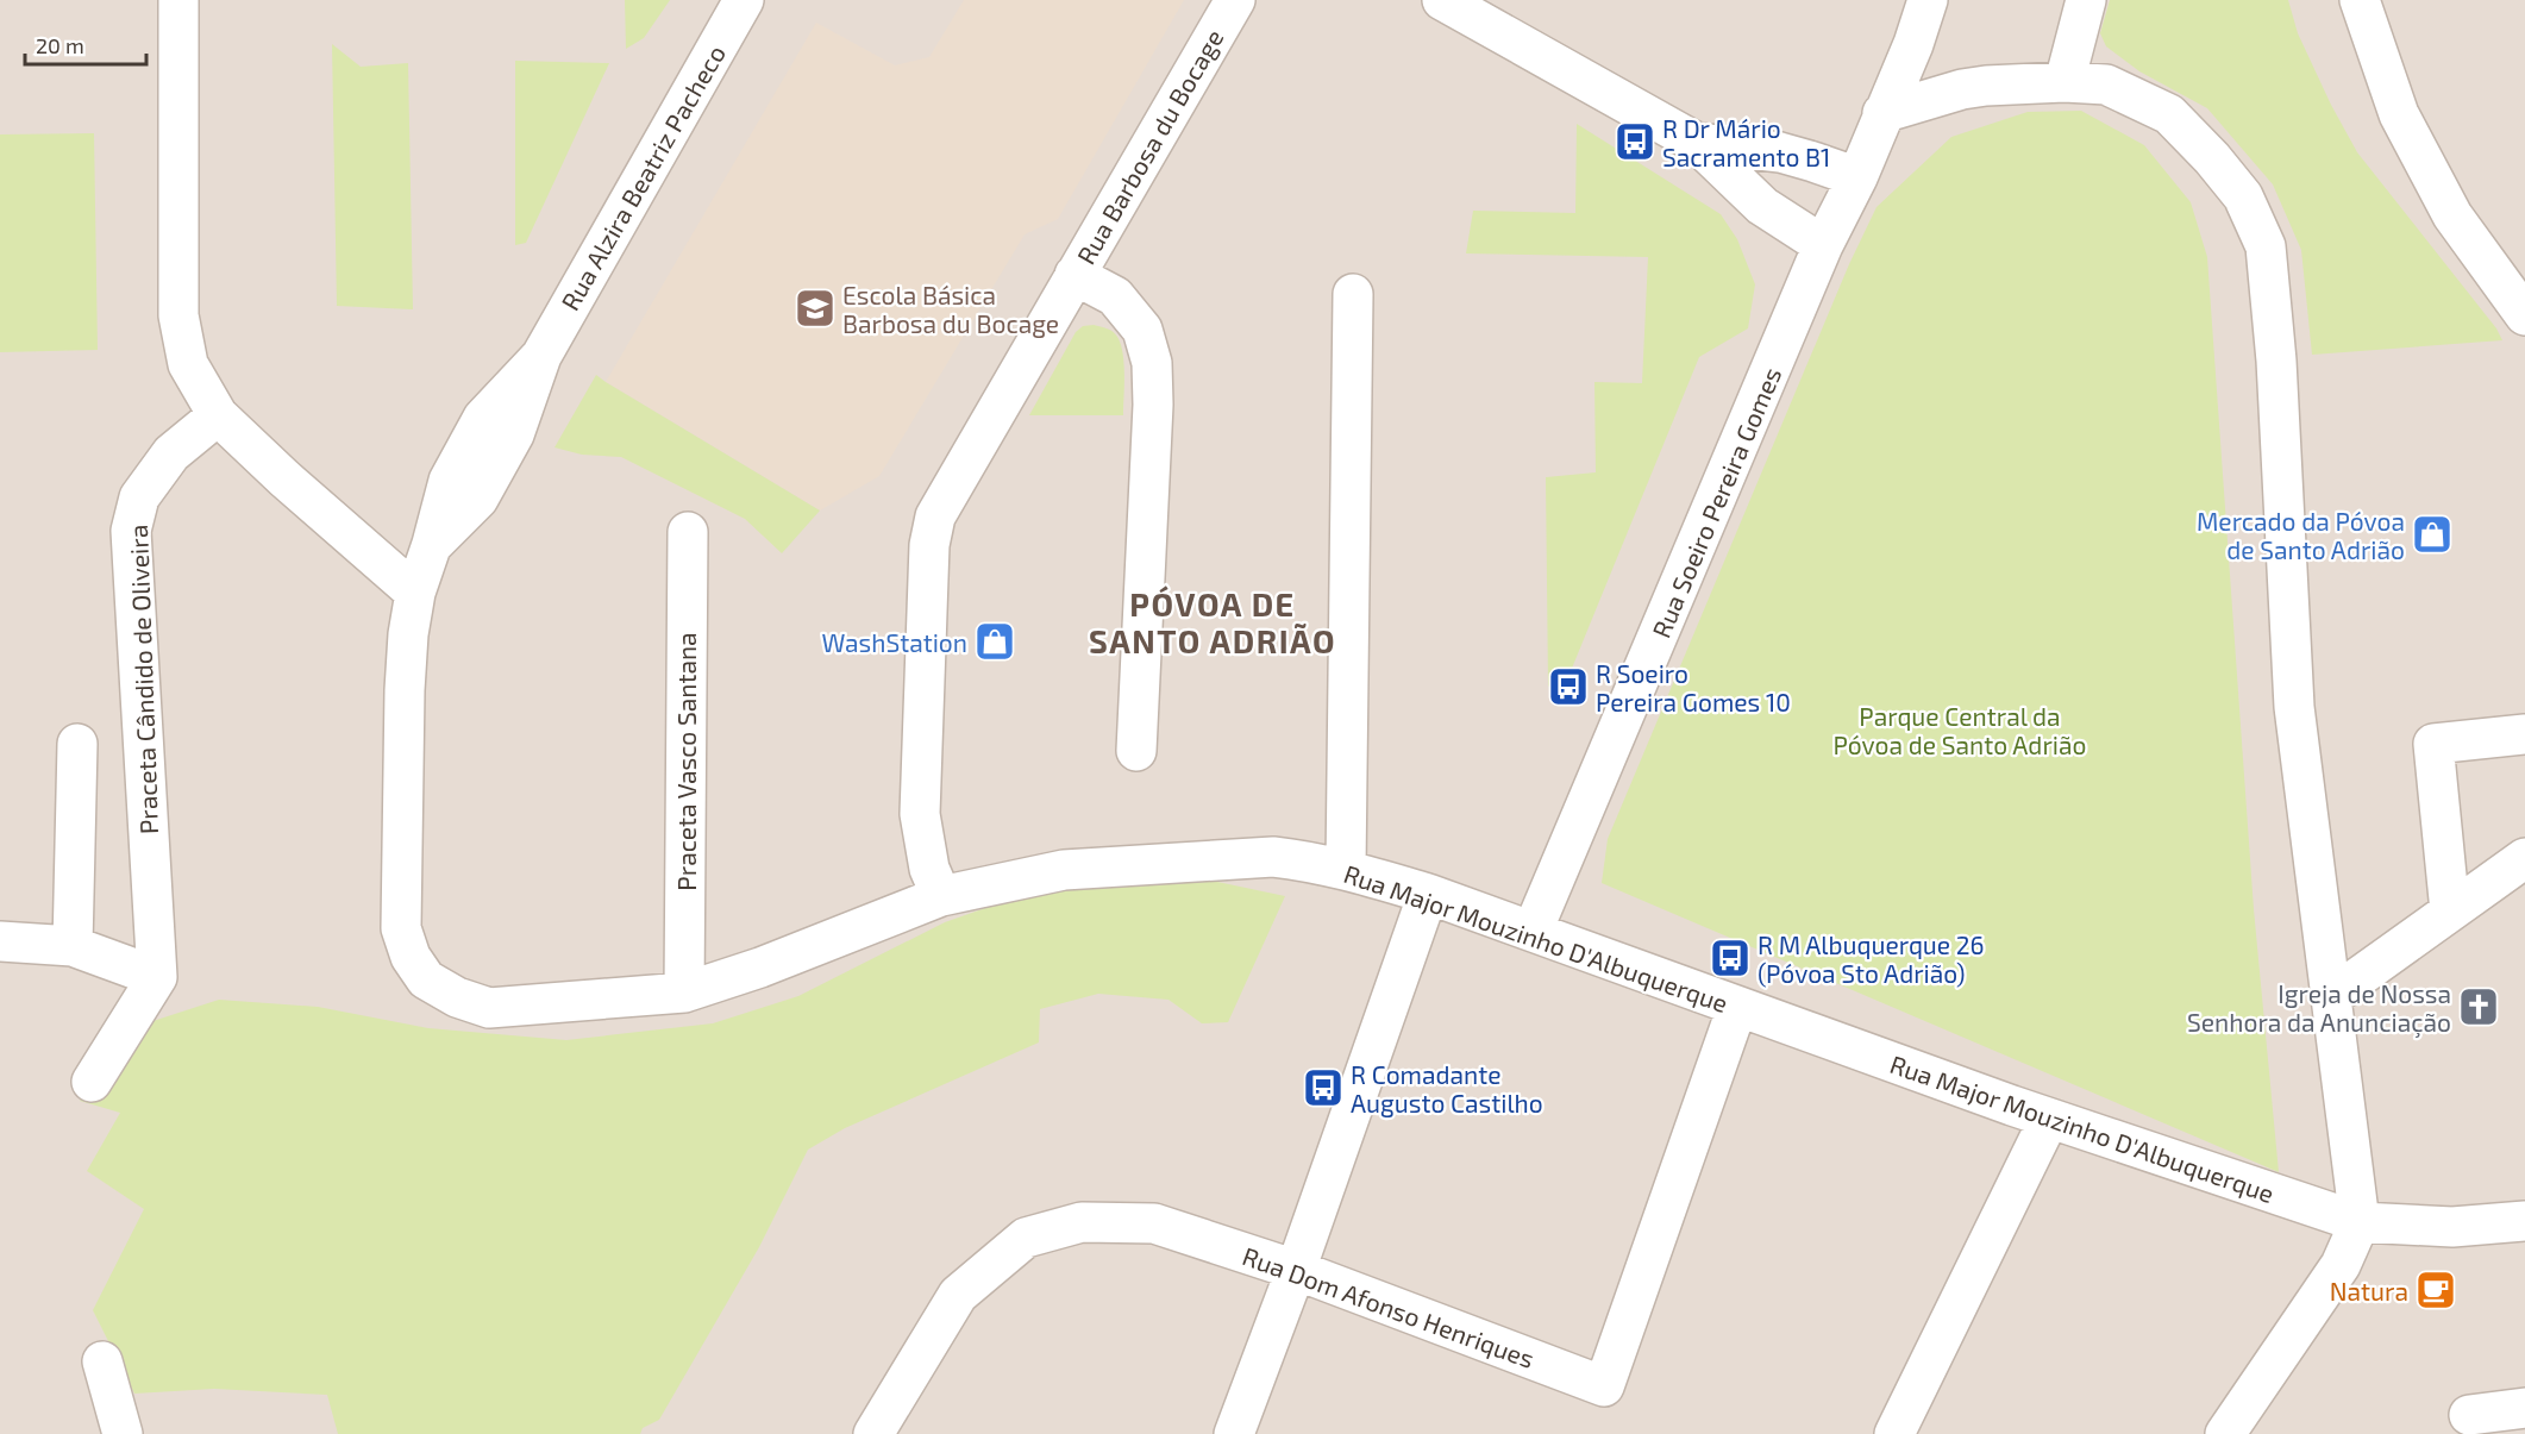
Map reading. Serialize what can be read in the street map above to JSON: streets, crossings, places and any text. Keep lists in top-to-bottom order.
{
  "streets": {
    "street": [
      "Rua Barbosa du Bocage",
      "Rua Alzira Beatriz Pacheco",
      "Rua Soeiro Pereira Gomes",
      "Praceta Cândido de Oliveira",
      "Praceta Vasco Santana",
      "Rua Major Mouzinho D'Albuquerque",
      "Rua Dom Afonso Henriques"
    ]
  },
  "crossings": [
    ["Rua Barbosa du Bocage", "Rua Major Mouzinho D'Albuquerque"],
    ["Rua Alzira Beatriz Pacheco", "Rua Major Mouzinho D'Albuquerque"],
    ["Rua Soeiro Pereira Gomes", "Rua Major Mouzinho D'Albuquerque"],
    ["Praceta Vasco Santana", "Rua Major Mouzinho D'Albuquerque"],
    ["Rua Major Mouzinho D'Albuquerque", "Rua Dom Afonso Henriques"]
  ],
  "districts": ["PÓVOA DE SANTO ADRIÃO"],
  "parks": ["Parque Central da Póvoa de Santo Adrião"],
  "places": {
    "bus stop": [
      "R Dr Mário Sacramento B1",
      "R Soeiro Pereira Gomes 10",
      "R M Albuquerque 26 (Póvoa Sto Adrião)",
      "R Comadante Augusto Castilho"
    ],
    "school or university": ["Escola Básica Barbosa du Bocage"],
    "shop": ["Mercado da Póvoa de Santo Adrião", "WashStation"],
    "church": ["Igreja de Nossa Senhora da Anunciação"],
    "cafe": ["Natura"]
  },
  "scale_bar": "20 m"
}
